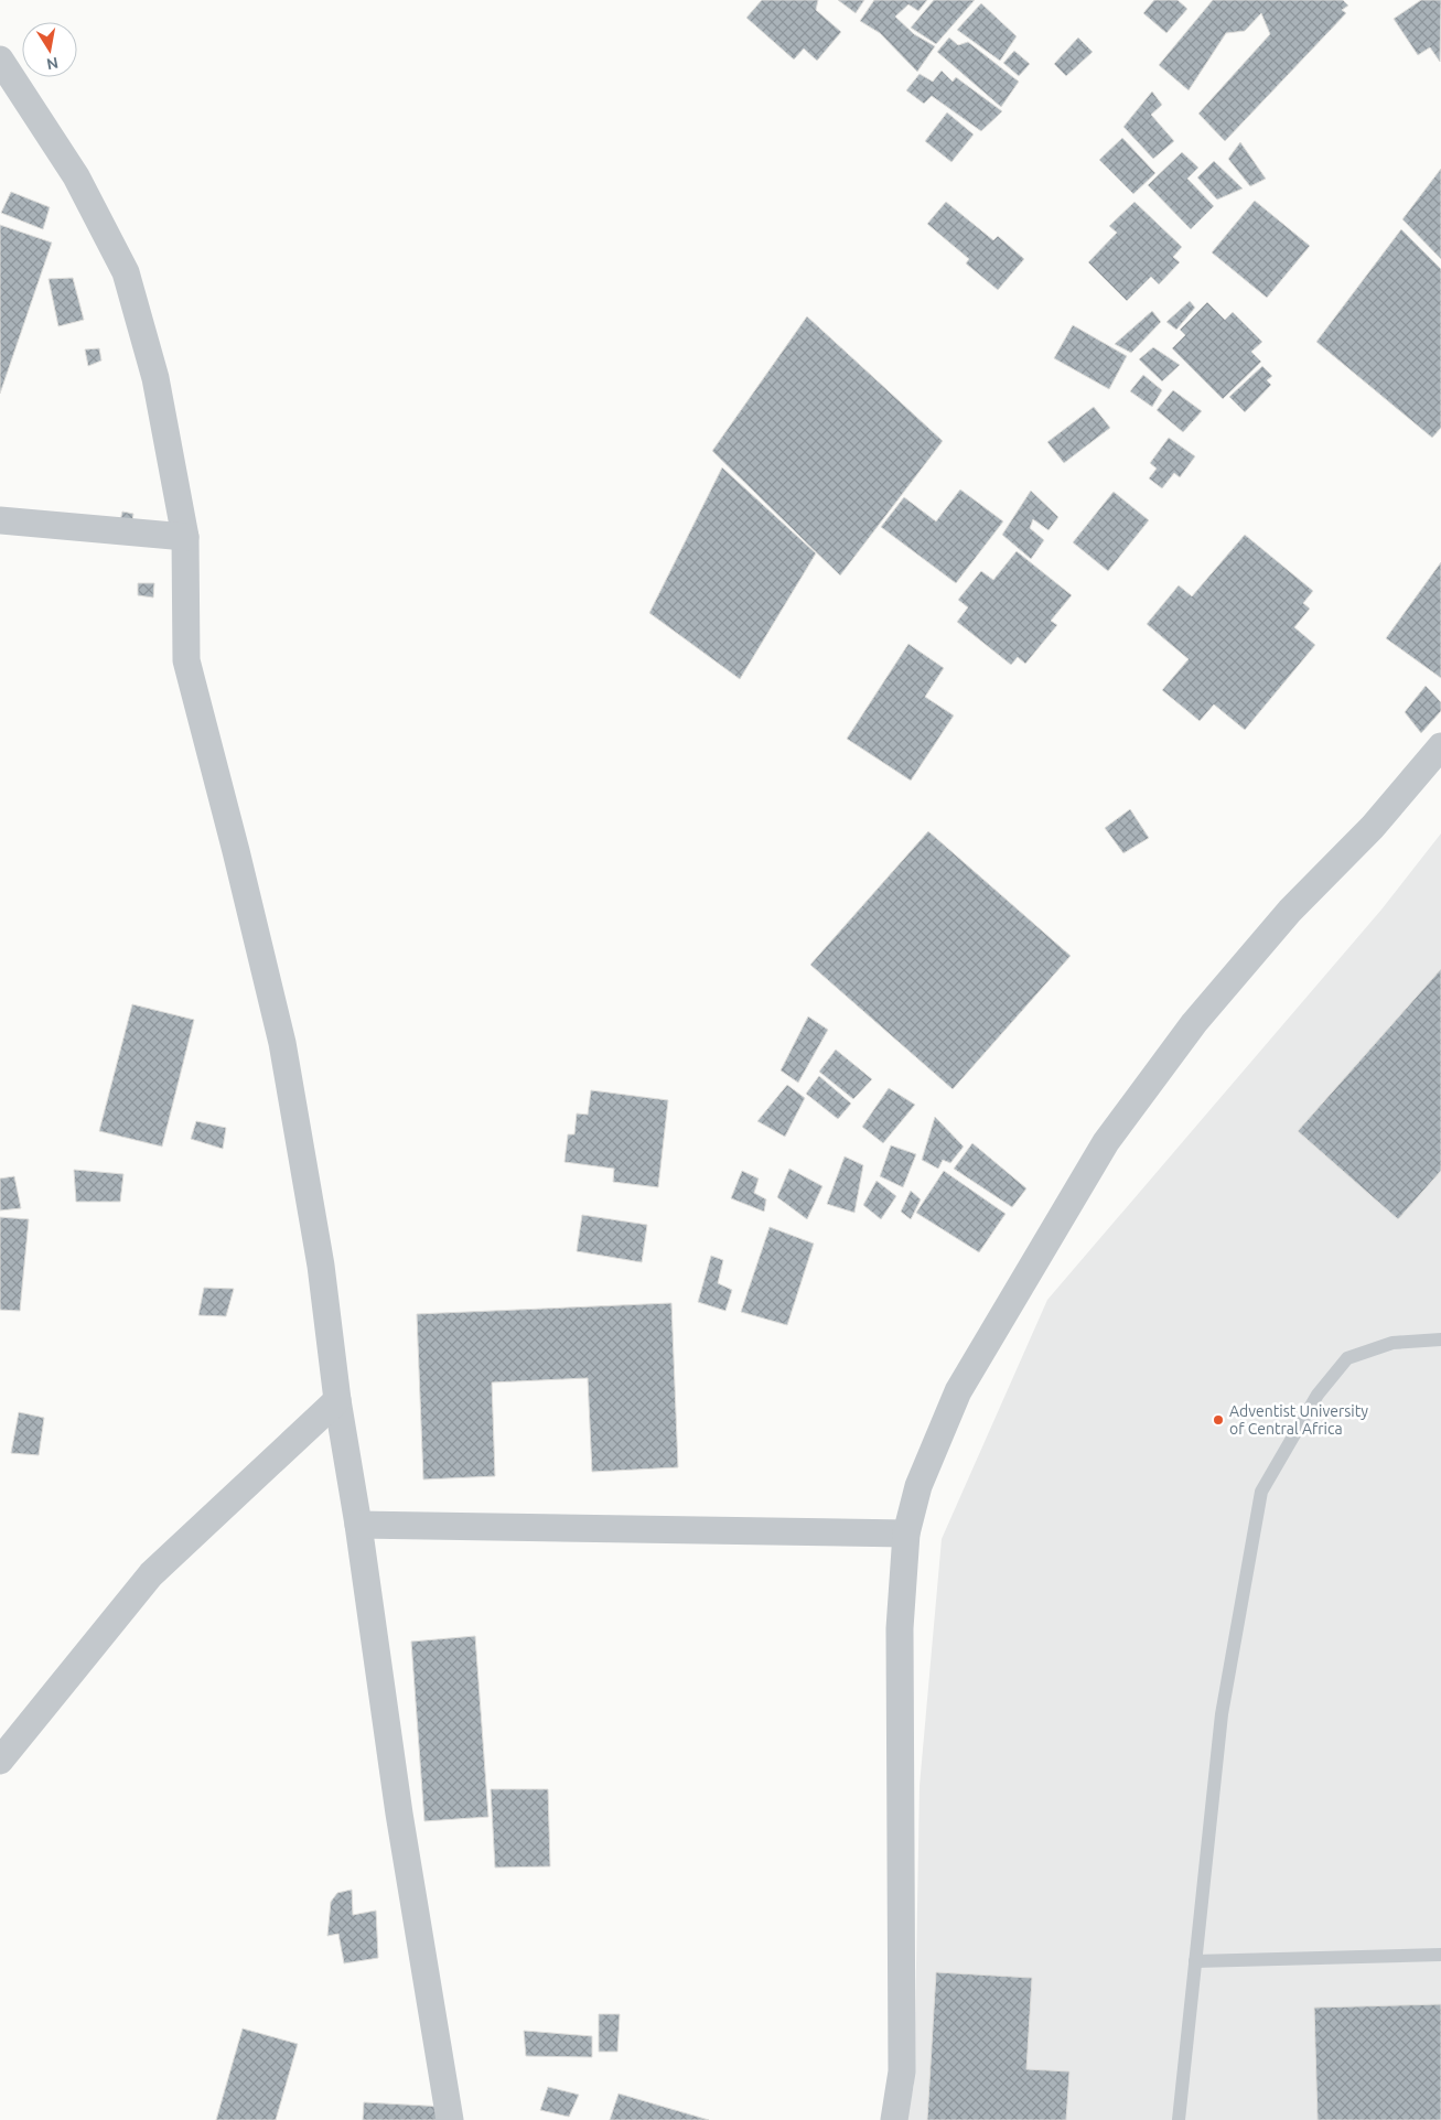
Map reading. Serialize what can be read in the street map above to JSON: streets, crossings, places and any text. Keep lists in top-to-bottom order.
{
  "places": ["Adventist University of Central Africa"],
  "north": "bottom"
}
